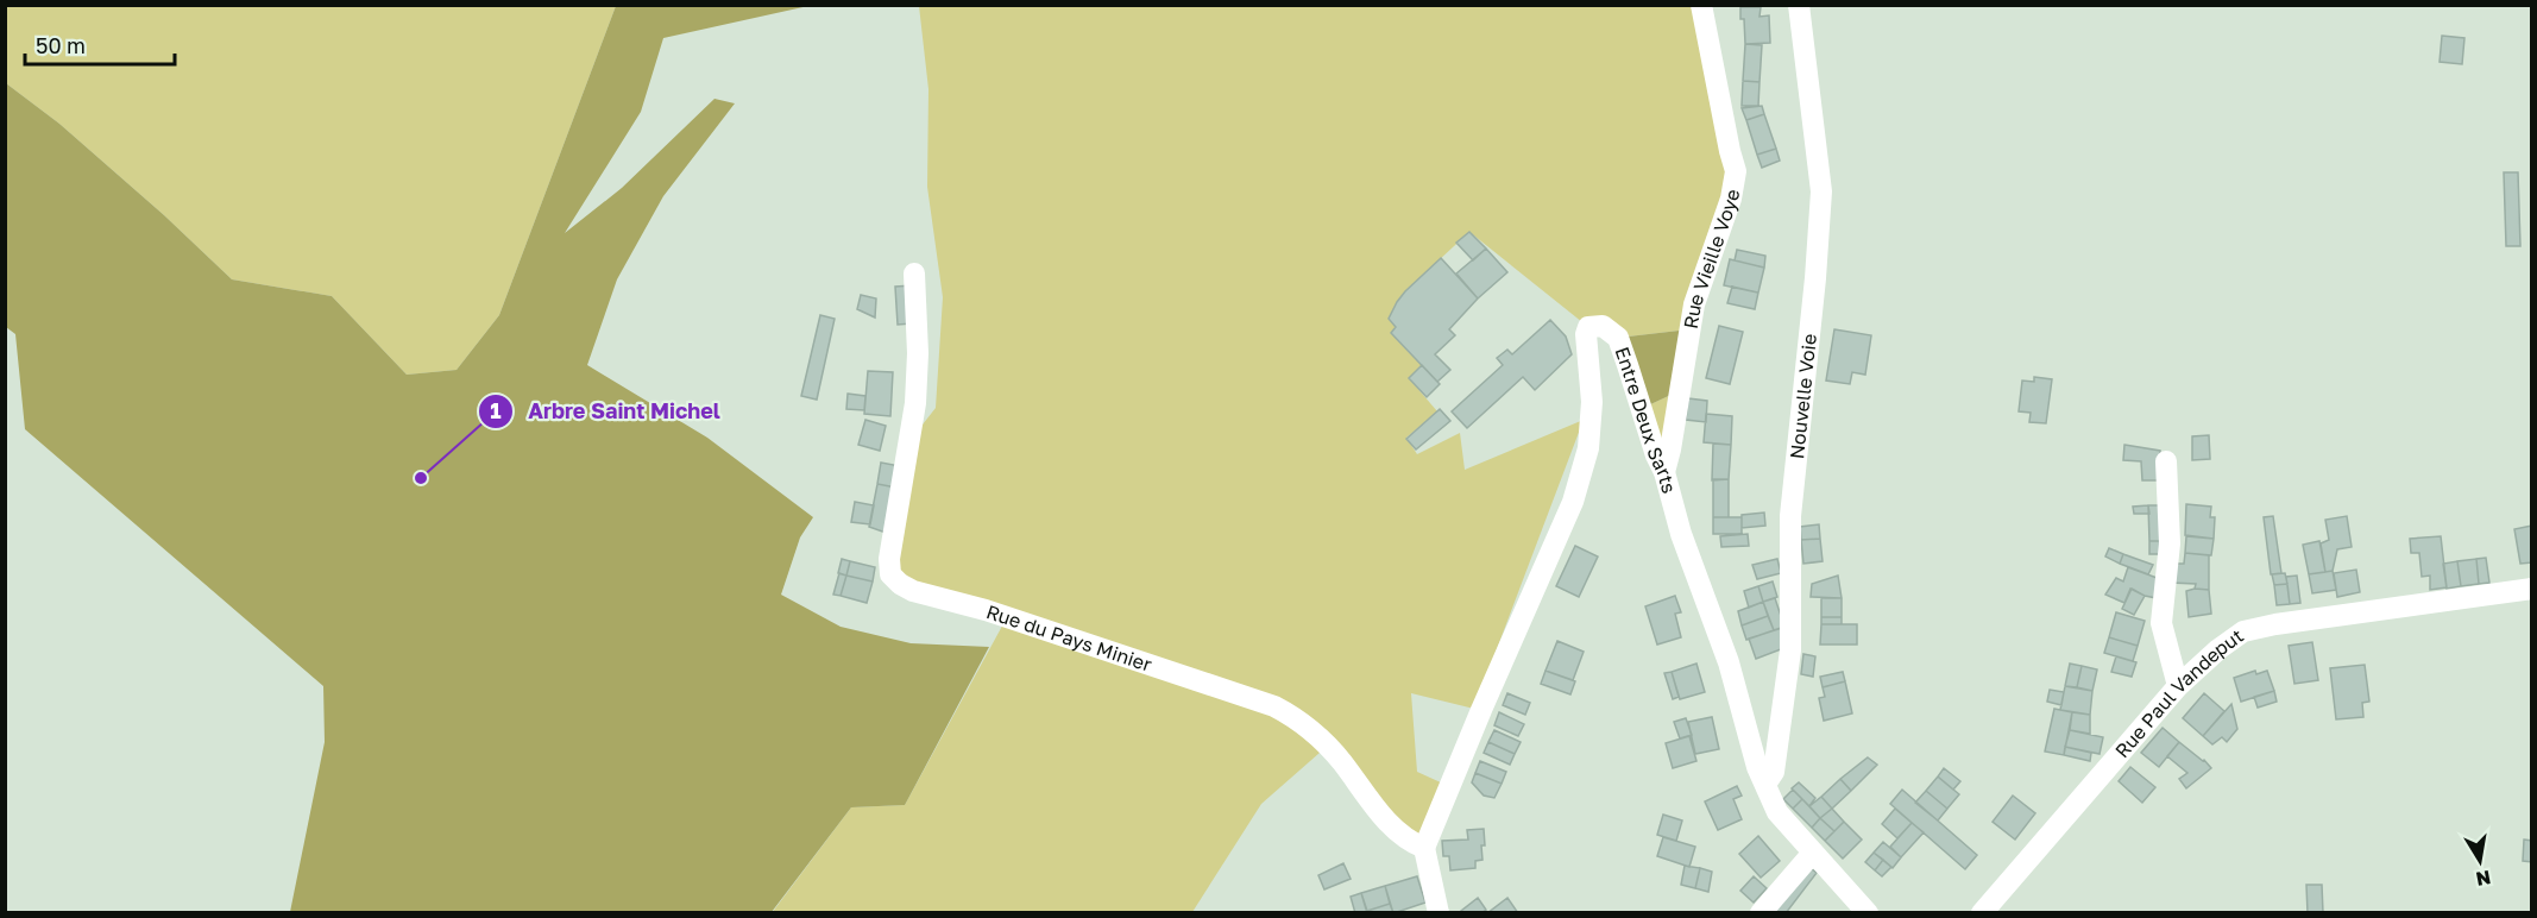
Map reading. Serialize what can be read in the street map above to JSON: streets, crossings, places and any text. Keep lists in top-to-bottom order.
{
  "streets": {
    "street": [
      "Rue Vieille Voye",
      "Nouvelle Voie",
      "Entre Deux Sarts",
      "Rue du Pays Minier",
      "Rue Paul Vandeput"
    ]
  },
  "crossings": [
    ["Rue Vieille Voye", "Entre Deux Sarts"],
    ["Nouvelle Voie", "Entre Deux Sarts"],
    ["Entre Deux Sarts", "Rue du Pays Minier"]
  ],
  "places": ["Arbre Saint Michel"],
  "scale_bar": "50 m",
  "north": "bottom"
}
